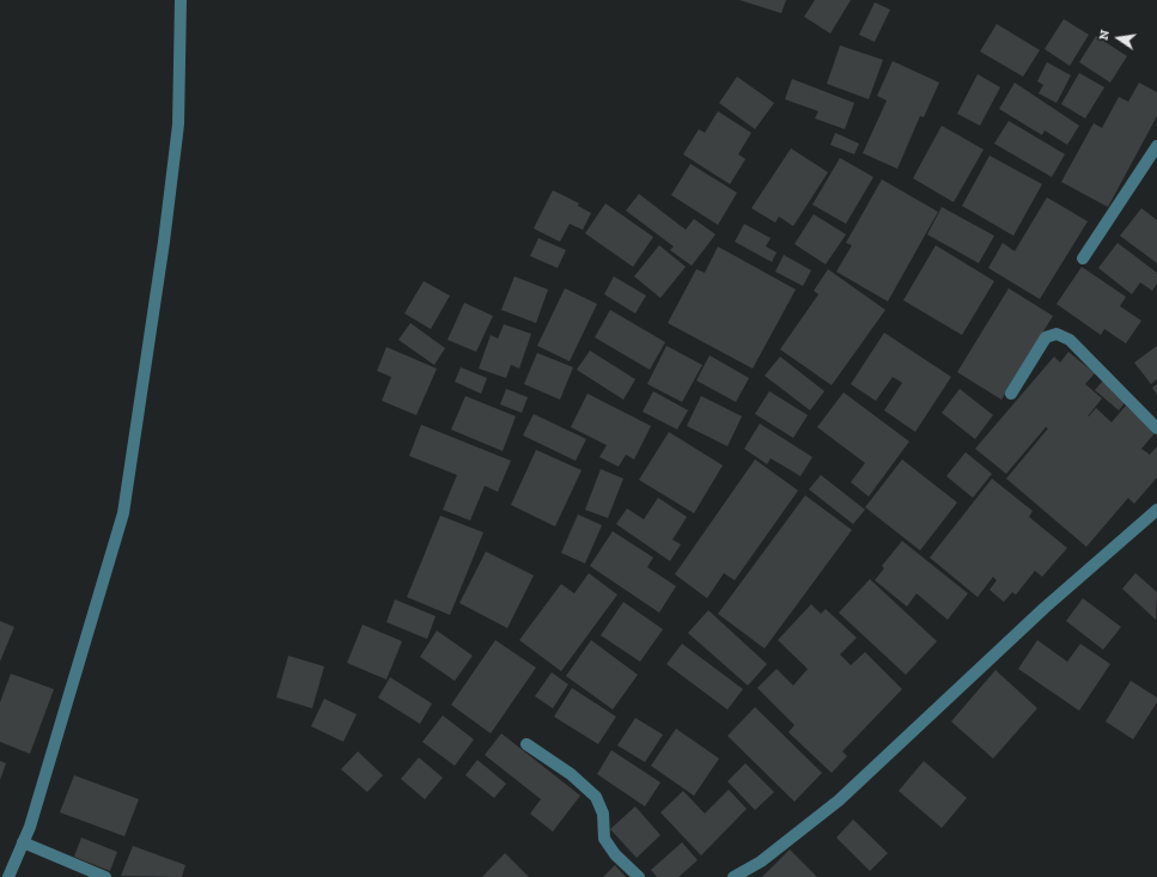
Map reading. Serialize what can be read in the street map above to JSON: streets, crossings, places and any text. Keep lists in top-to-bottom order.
{
  "north": "left"
}
